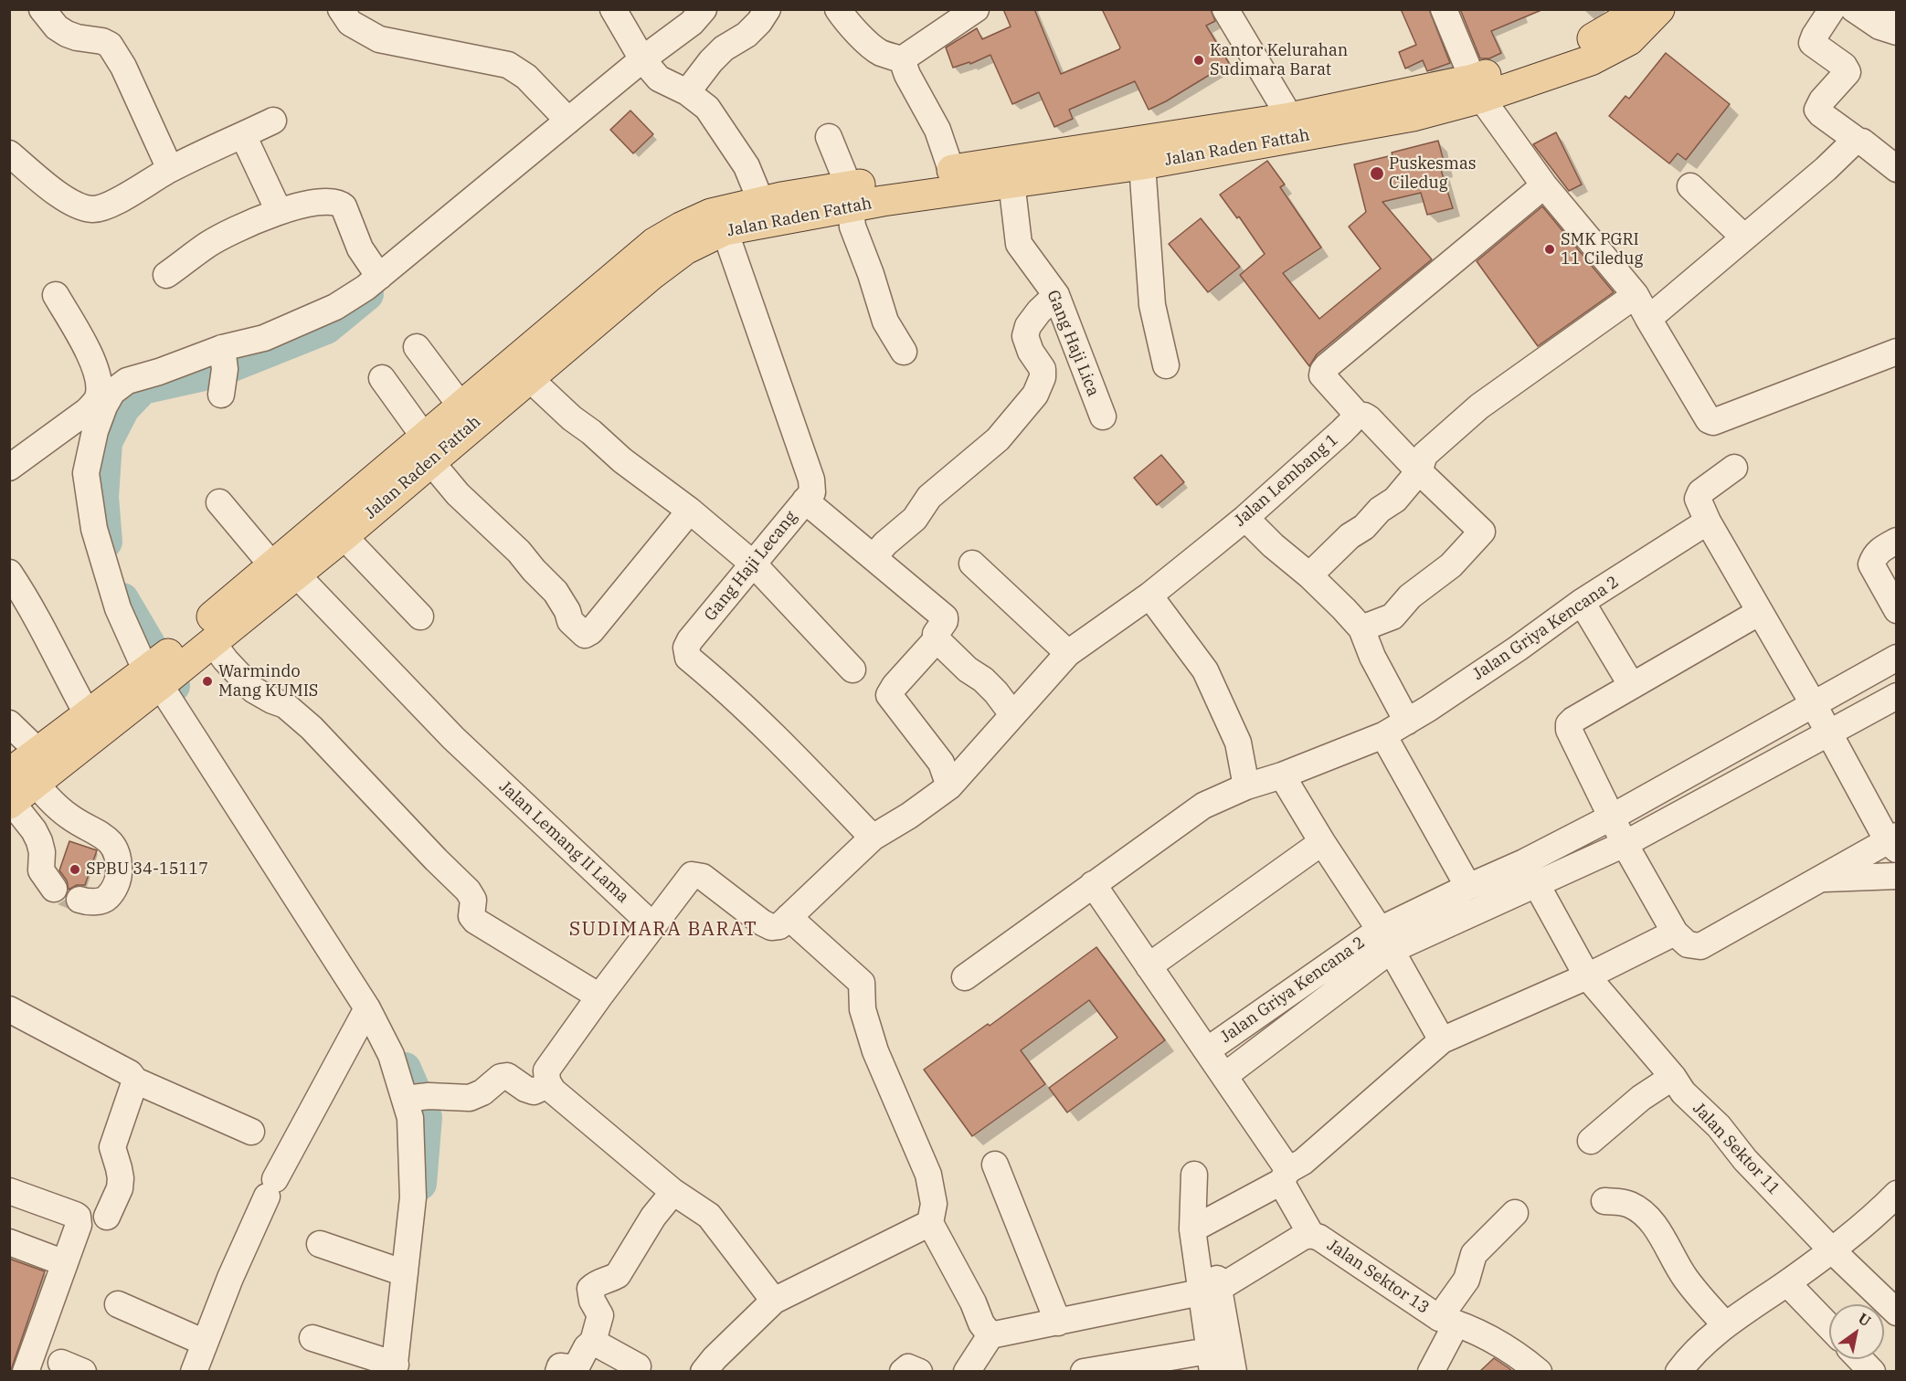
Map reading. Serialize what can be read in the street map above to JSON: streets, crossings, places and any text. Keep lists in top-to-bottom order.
{
  "streets": {
    "main road": ["Jalan Raden Fattah"],
    "street": [
      "Gang Haji Lica",
      "Jalan Lembang 1",
      "Gang Haji Lecang",
      "Jalan Griya Kencana 2",
      "Jalan Lemang II Lama",
      "Jalan Sektor 11",
      "Jalan Sektor 13"
    ]
  },
  "crossings": [
    ["Jalan Raden Fattah", "Gang Haji Lica"],
    ["Jalan Raden Fattah", "Gang Haji Lecang"],
    ["Jalan Raden Fattah", "Jalan Lemang II Lama"],
    ["Jalan Lembang 1", "Gang Haji Lecang"],
    ["Jalan Griya Kencana 2", "Jalan Sektor 13"]
  ],
  "districts": ["SUDIMARA BARAT"],
  "places": [
    "Kantor Kelurahan Sudimara Barat",
    "Puskesmas Ciledug",
    "SMK PGRI 11 Ciledug",
    "Warmindo Mang KUMIS",
    "SPBU 34-15117"
  ],
  "north": "top right"
}
